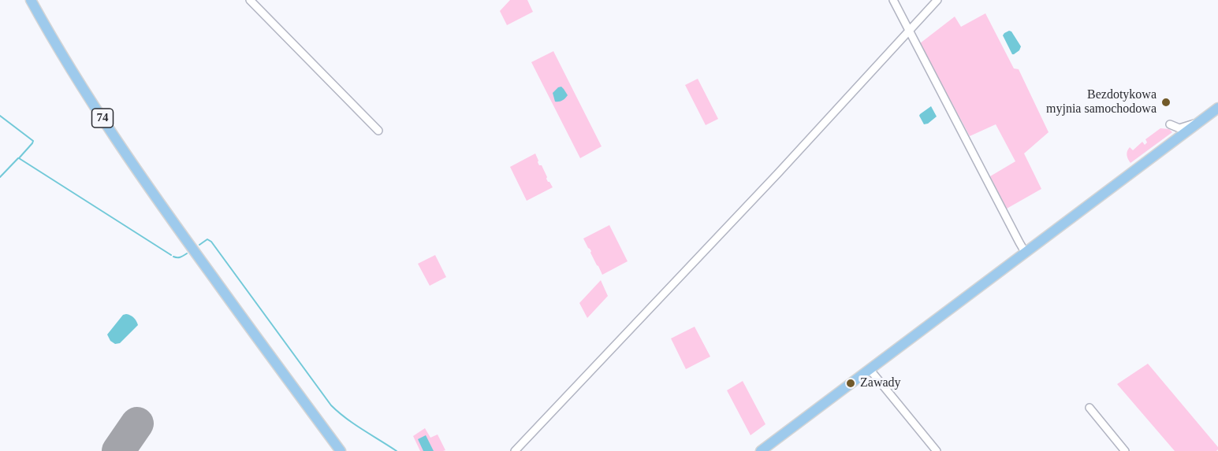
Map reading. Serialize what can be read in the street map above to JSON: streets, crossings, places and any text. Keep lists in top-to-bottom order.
{
  "streets": {
    "main road": ["74"]
  },
  "places": ["Bezdotykowa myjnia samochodowa", "Zawady"]
}
